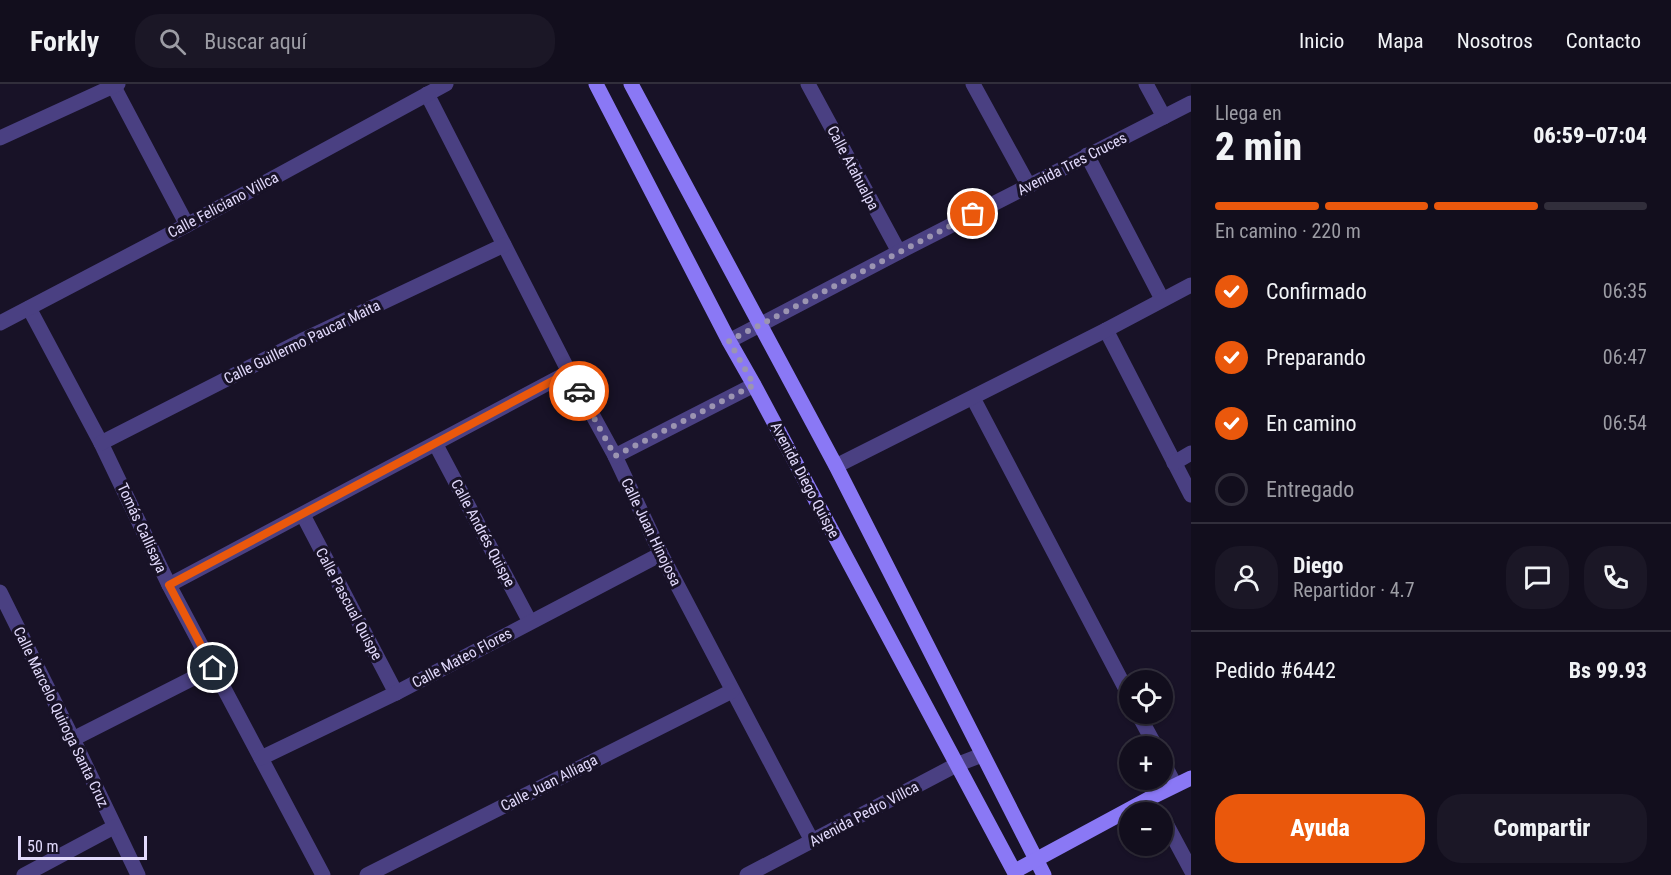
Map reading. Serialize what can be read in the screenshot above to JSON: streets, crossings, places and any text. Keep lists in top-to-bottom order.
{
  "streets": {
    "street": [
      "Avenida Tres Cruces",
      "Calle Atahualpa",
      "Calle Feliciano Villca",
      "Calle Guillermo Paucar Maita",
      "Avenida Diego Quispe",
      "Tomás Callisaya",
      "Calle Juan Hinojosa",
      "Calle Andrés Quispe",
      "Calle Pascual Quispe",
      "Calle Mateo Flores",
      "Calle Marcelo Quiroga Santa Cruz",
      "Calle Juan Alliaga",
      "Avenida Pedro Villca"
    ]
  },
  "crossings": [
    ["Avenida Tres Cruces", "Calle Atahualpa"],
    ["Avenida Tres Cruces", "Avenida Diego Quispe"],
    ["Calle Feliciano Villca", "Tomás Callisaya"],
    ["Calle Feliciano Villca", "Calle Juan Hinojosa"],
    ["Calle Guillermo Paucar Maita", "Tomás Callisaya"],
    ["Calle Guillermo Paucar Maita", "Calle Juan Hinojosa"],
    ["Avenida Diego Quispe", "Avenida Pedro Villca"],
    ["Tomás Callisaya", "Calle Mateo Flores"],
    ["Calle Juan Hinojosa", "Calle Mateo Flores"],
    ["Calle Juan Hinojosa", "Calle Juan Alliaga"],
    ["Calle Juan Hinojosa", "Avenida Pedro Villca"],
    ["Calle Andrés Quispe", "Calle Mateo Flores"],
    ["Calle Pascual Quispe", "Calle Mateo Flores"]
  ],
  "scale_bar": "50 m",
  "page": {
    "header": "Forkly",
    "search": "Buscar aquí",
    "nav": [
      "Inicio",
      "Mapa",
      "Nosotros",
      "Contacto"
    ],
    "heading": ["2 min", "Llega en", "06:59–07:04"],
    "panel": [
      "Diego",
      "Repartidor · 4.7",
      "Pedido #6442",
      "Bs 99.93"
    ],
    "bar": "En camino · 220 m",
    "list": [
      ["Confirmado", "06:35"],
      ["Preparando", "06:47"],
      ["En camino", "06:54"],
      "Entregado"
    ],
    "map_buttons": ["+", "−"],
    "buttons": ["Ayuda", "Compartir"],
    "scale": "50 m"
  }
}
